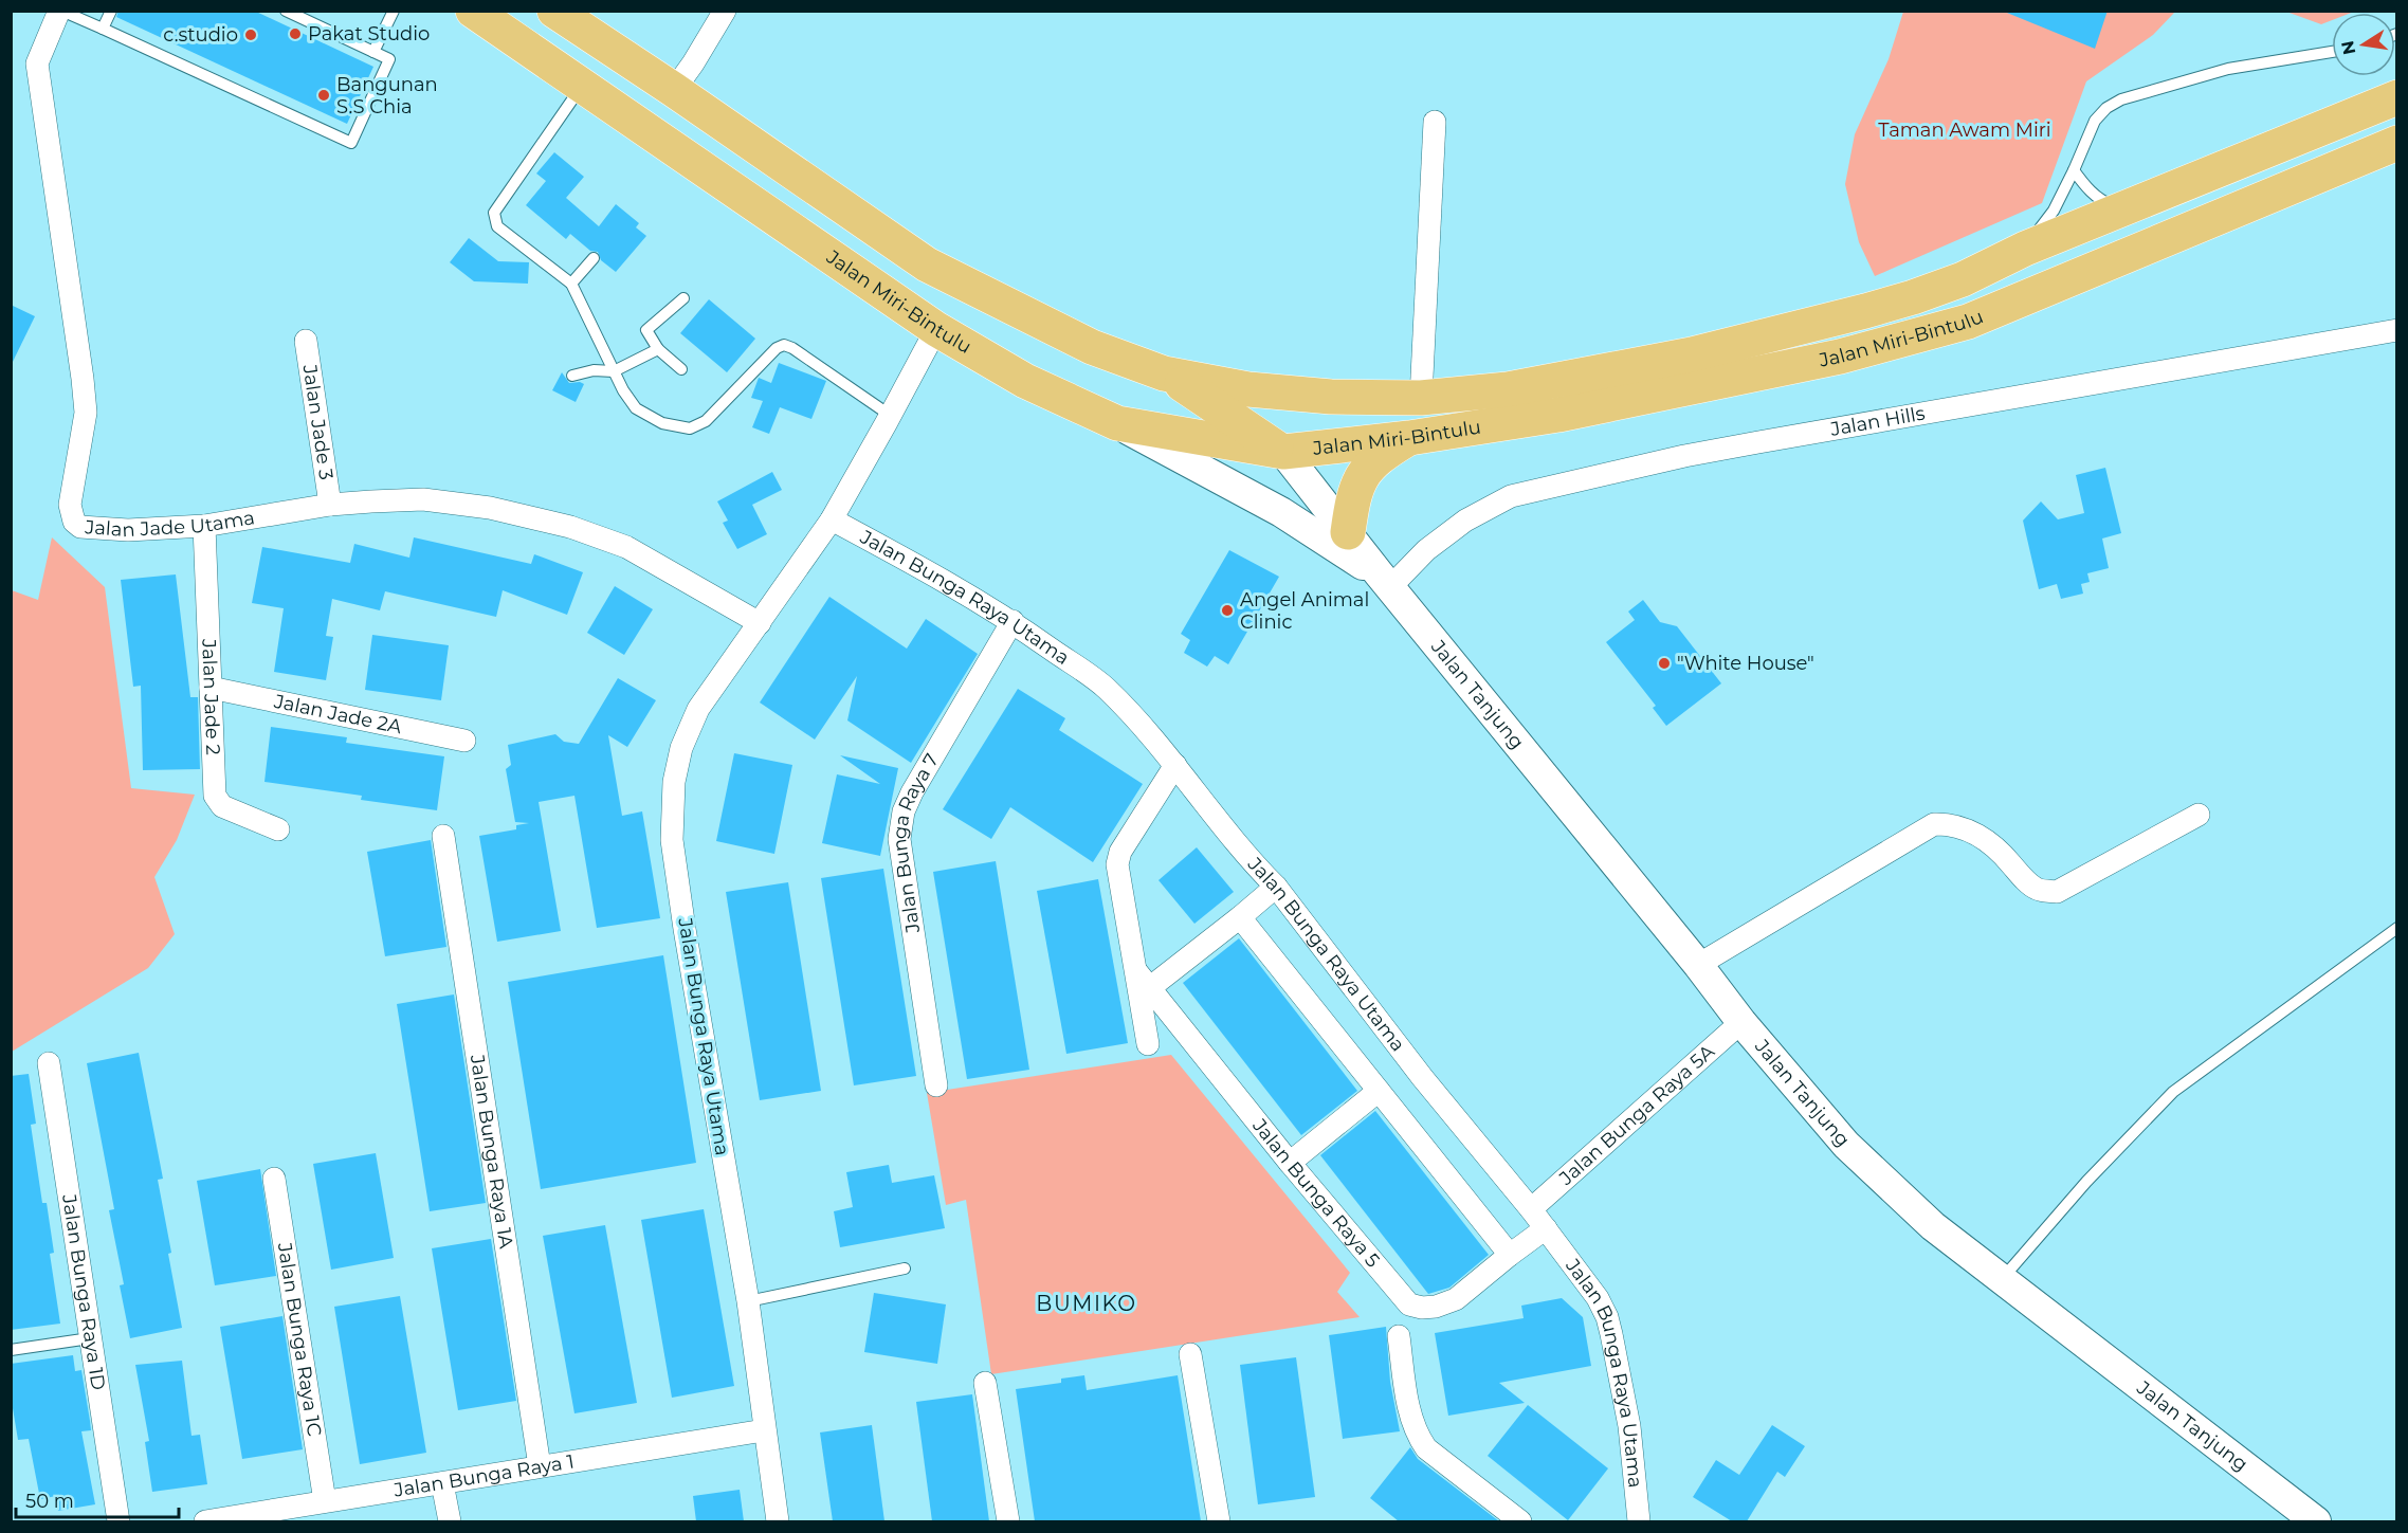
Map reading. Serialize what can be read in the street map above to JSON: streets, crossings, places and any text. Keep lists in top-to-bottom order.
{
  "streets": {
    "highway": ["Jalan Miri-Bintulu"],
    "street": [
      "Jalan Jade 3",
      "Jalan Hills",
      "Jalan Jade Utama",
      "Jalan Bunga Raya Utama",
      "Jalan Tanjung",
      "Jalan Jade 2",
      "Jalan Jade 2A",
      "Jalan Bunga Raya 7",
      "Jalan Bunga Raya 5A",
      "Jalan Bunga Raya 1A",
      "Jalan Bunga Raya 5",
      "Jalan Bunga Raya 1D",
      "Jalan Bunga Raya 1C",
      "Jalan Bunga Raya 1"
    ]
  },
  "crossings": [
    ["Jalan Miri-Bintulu", "Jalan Bunga Raya Utama"],
    ["Jalan Miri-Bintulu", "Jalan Tanjung"],
    ["Jalan Jade 3", "Jalan Jade Utama"],
    ["Jalan Hills", "Jalan Tanjung"],
    ["Jalan Jade Utama", "Jalan Bunga Raya Utama"],
    ["Jalan Jade Utama", "Jalan Jade 2"],
    ["Jalan Bunga Raya Utama", "Jalan Bunga Raya 7"],
    ["Jalan Bunga Raya Utama", "Jalan Bunga Raya 5A"],
    ["Jalan Bunga Raya Utama", "Jalan Bunga Raya 5"],
    ["Jalan Bunga Raya Utama", "Jalan Bunga Raya 1"],
    ["Jalan Tanjung", "Jalan Bunga Raya 5A"],
    ["Jalan Jade 2", "Jalan Jade 2A"],
    ["Jalan Bunga Raya 1A", "Jalan Bunga Raya 1"],
    ["Jalan Bunga Raya 1C", "Jalan Bunga Raya 1"]
  ],
  "districts": ["BUMIKO"],
  "parks": ["Taman Awam Miri"],
  "places": [
    "Pakat Studio",
    "c.studio",
    "Bangunan S.S Chia",
    "Angel Animal Clinic",
    "\"White House\""
  ],
  "scale_bar": "50 m",
  "north": "left"
}
